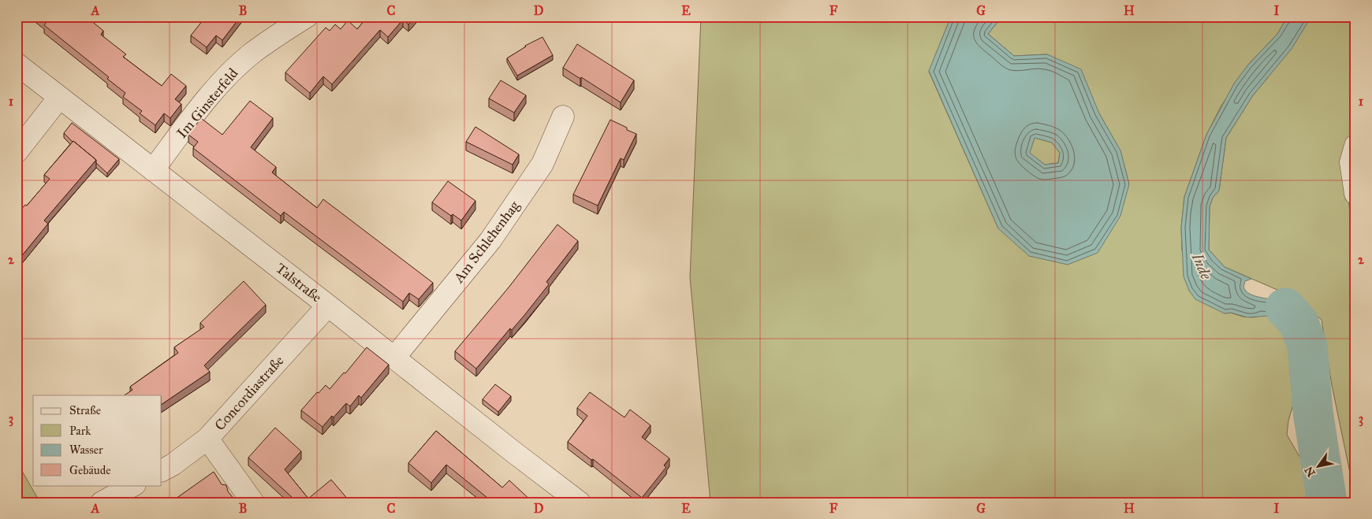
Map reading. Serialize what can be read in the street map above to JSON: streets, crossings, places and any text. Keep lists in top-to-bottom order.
{
  "streets": {
    "street": [
      "Im Ginsterfeld",
      "Am Schlehenhag",
      "Talstraße",
      "Concordiastraße"
    ]
  },
  "crossings": [
    ["Im Ginsterfeld", "Talstraße"],
    ["Am Schlehenhag", "Talstraße"],
    ["Talstraße", "Concordiastraße"]
  ],
  "water": ["Inde"],
  "legend": [
    "Straße",
    "Park",
    "Wasser",
    "Gebäude"
  ],
  "north": "bottom left",
  "grid": {
    "columns": [
      "A",
      "B",
      "C",
      "D",
      "E",
      "F",
      "G",
      "H",
      "I"
    ],
    "rows": ["1", "2", "3"]
  }
}
